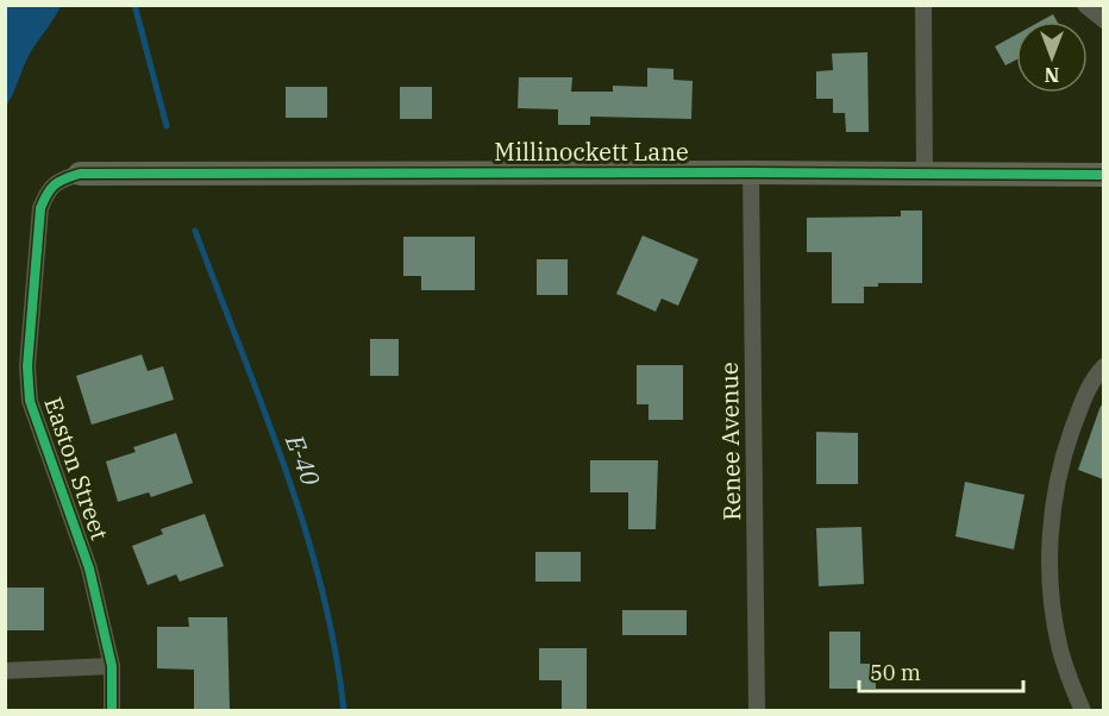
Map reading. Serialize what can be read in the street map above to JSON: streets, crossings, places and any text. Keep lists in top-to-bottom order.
{
  "streets": {
    "street": ["Millinockett Lane", "Renee Avenue", "Easton Street"]
  },
  "crossings": [
    ["Millinockett Lane", "Renee Avenue"],
    ["Millinockett Lane", "Easton Street"]
  ],
  "water": ["E-40"],
  "scale_bar": "50 m",
  "north": "bottom"
}
